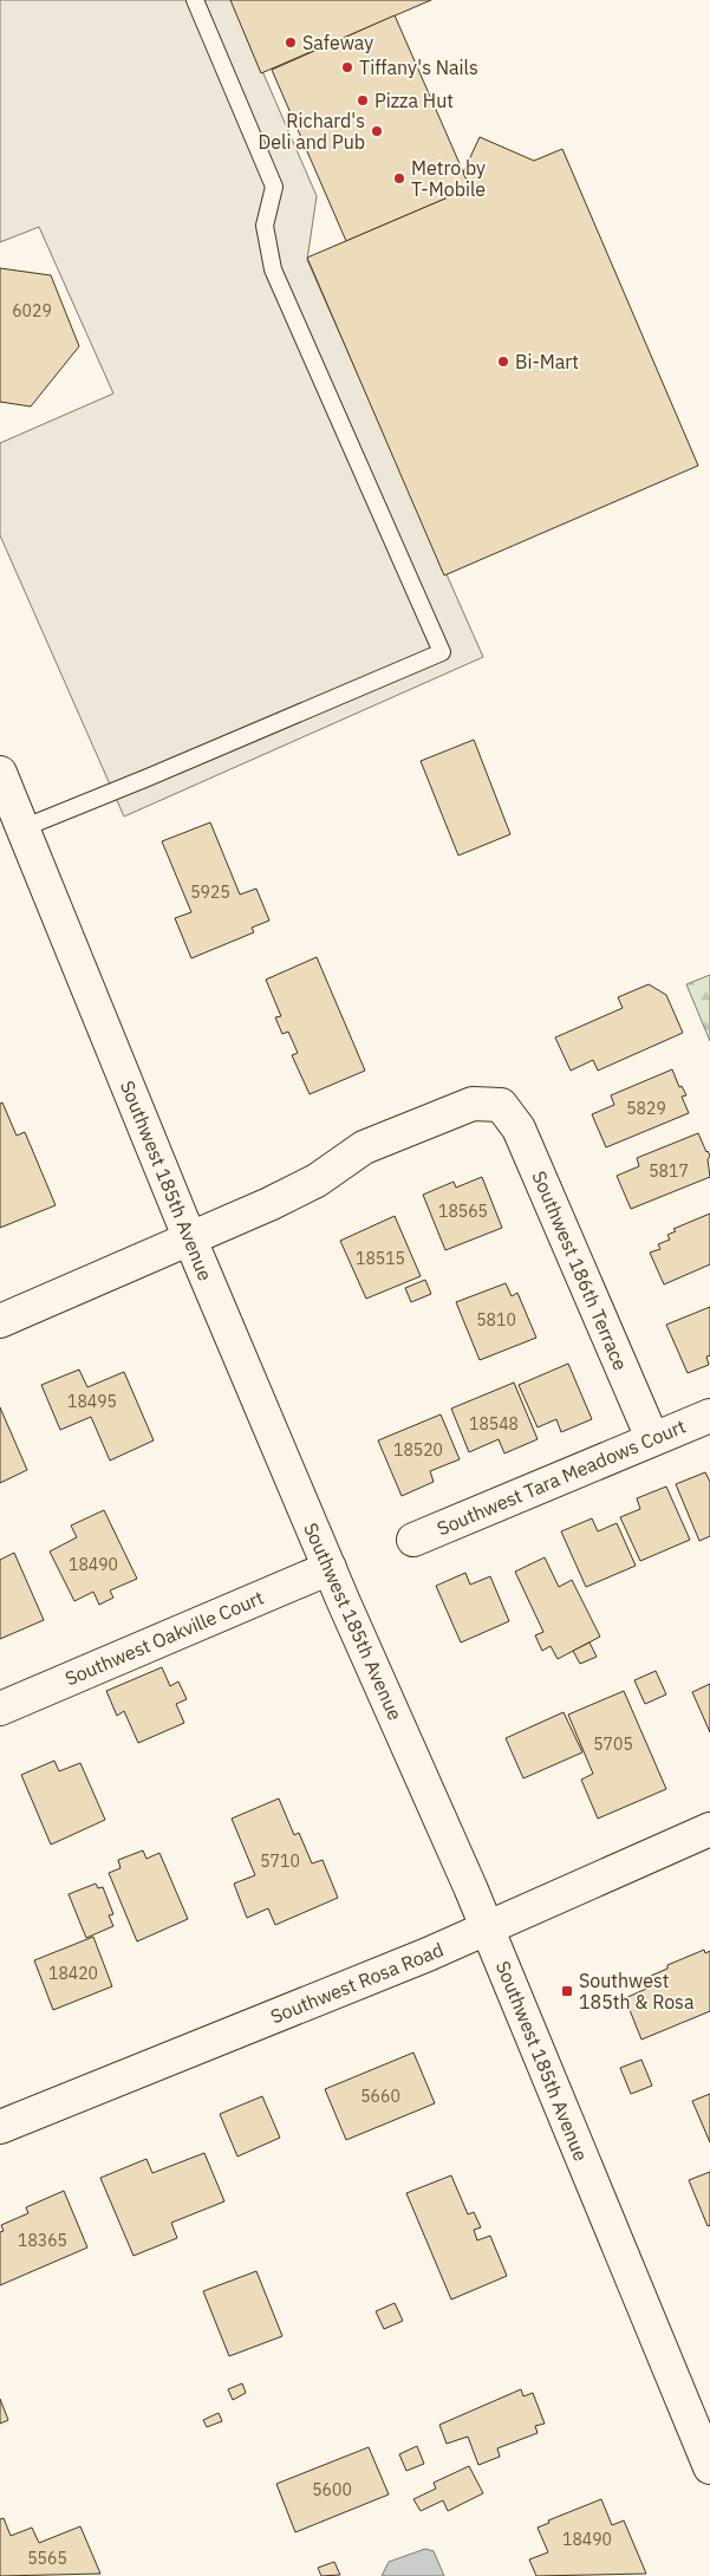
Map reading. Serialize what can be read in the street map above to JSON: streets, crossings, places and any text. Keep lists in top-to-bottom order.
{
  "streets": {
    "street": [
      "Southwest 185th Avenue",
      "Southwest 186th Terrace",
      "Southwest Tara Meadows Court",
      "Southwest Oakville Court",
      "Southwest Rosa Road"
    ]
  },
  "crossings": [
    ["Southwest 185th Avenue", "Southwest 186th Terrace"],
    ["Southwest 185th Avenue", "Southwest Oakville Court"],
    ["Southwest 185th Avenue", "Southwest Rosa Road"],
    ["Southwest 186th Terrace", "Southwest Tara Meadows Court"]
  ],
  "places": {
    "other": [
      "Safeway",
      "Tiffany's Nails",
      "Pizza Hut",
      "Richard's Deli and Pub",
      "Metro by T-Mobile",
      "Bi-Mart"
    ],
    "transit": ["Southwest 185th & Rosa"]
  },
  "house_numbers": [
    "6029",
    "5925",
    "5829",
    "5817",
    "18565",
    "18515",
    "5810",
    "18495",
    "18548",
    "18520",
    "18490",
    "5705",
    "5710",
    "18420",
    "5660",
    "18365",
    "5600",
    "18490",
    "5565"
  ]
}
